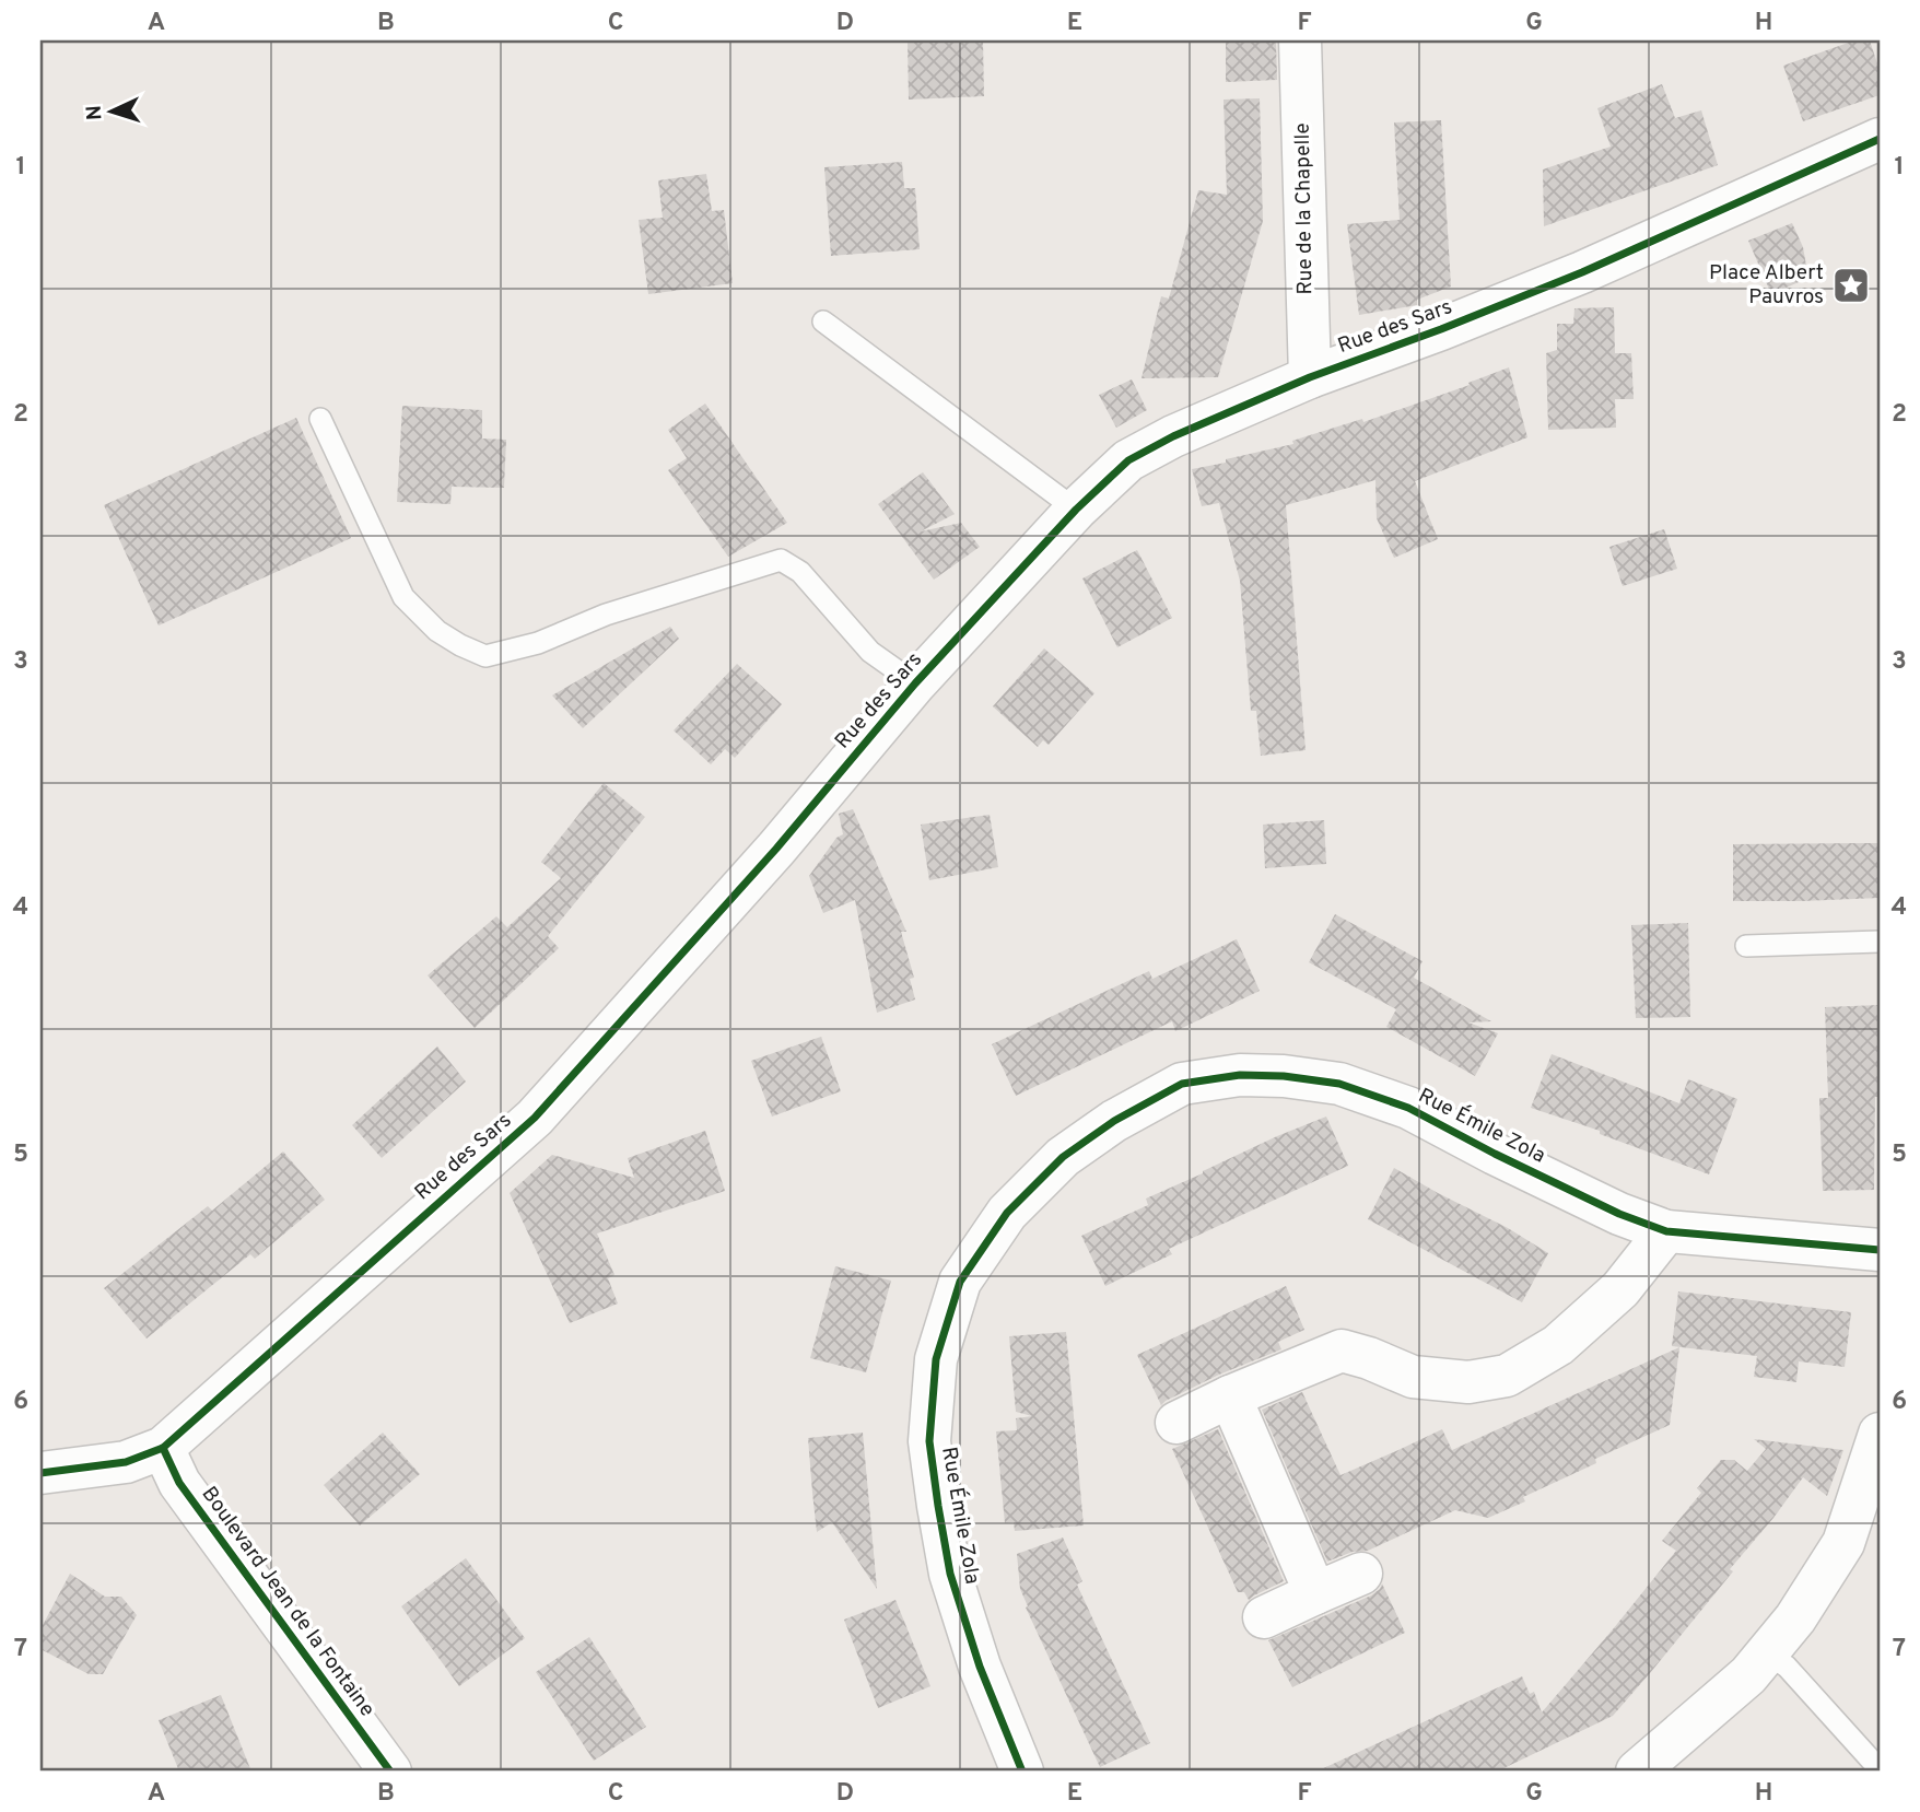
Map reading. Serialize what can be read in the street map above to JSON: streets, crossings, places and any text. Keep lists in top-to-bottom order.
{
  "streets": {
    "street": [
      "Rue de la Chapelle",
      "Rue des Sars",
      "Rue Émile Zola",
      "Boulevard Jean de la Fontaine"
    ]
  },
  "crossings": [
    ["Rue de la Chapelle", "Rue des Sars"],
    ["Rue des Sars", "Boulevard Jean de la Fontaine"]
  ],
  "places": {
    "place": ["Place Albert Pauvros"]
  },
  "north": "left",
  "grid": {
    "columns": [
      "A",
      "B",
      "C",
      "D",
      "E",
      "F",
      "G",
      "H"
    ],
    "rows": [
      "1",
      "2",
      "3",
      "4",
      "5",
      "6",
      "7"
    ]
  }
}
